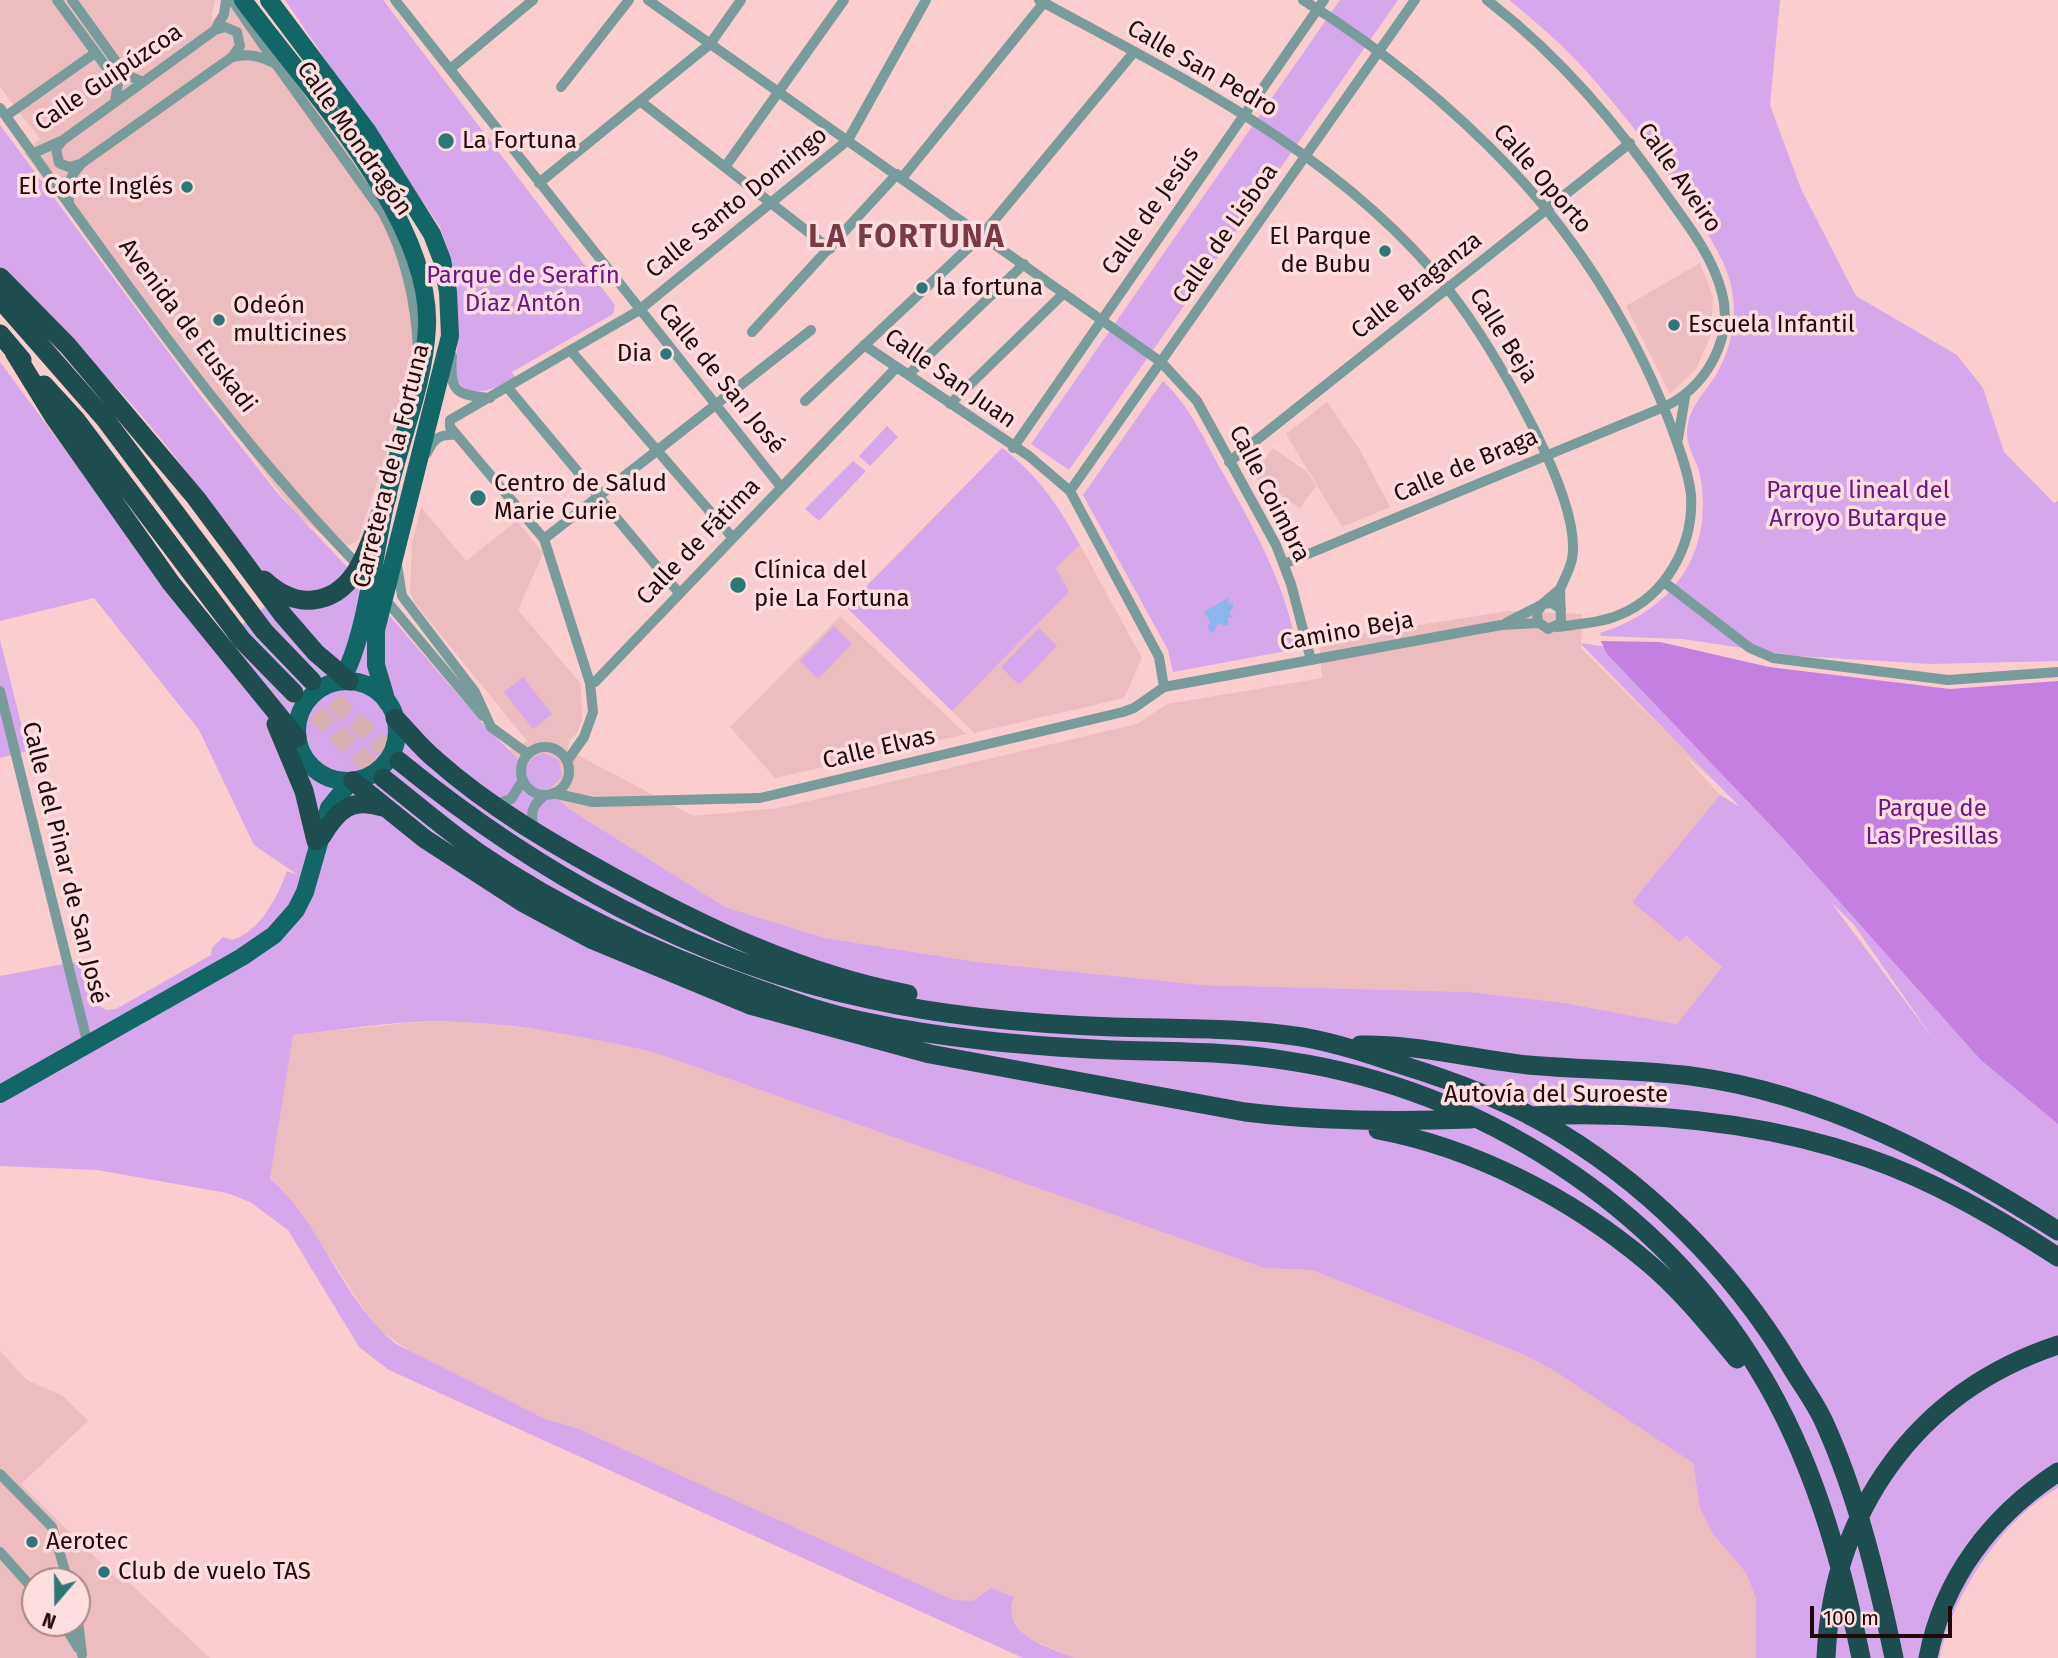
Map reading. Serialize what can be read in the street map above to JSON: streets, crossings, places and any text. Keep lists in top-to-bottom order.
{
  "streets": {
    "highway": ["Autovía del Suroeste"],
    "main road": ["Carretera de la Fortuna"],
    "street": [
      "Calle San Pedro",
      "Calle Guipúzcoa",
      "Calle Mondragón",
      "Calle Aveiro",
      "Calle Oporto",
      "Calle Santo Domingo",
      "Calle de Jesús",
      "Calle de Lisboa",
      "Calle Braganza",
      "Avenida de Euskadi",
      "Calle Beja",
      "Calle de San José",
      "Calle San Juan",
      "Calle de Braga",
      "Calle Coimbra",
      "Calle de Fátima",
      "Camino Beja",
      "Calle Elvas",
      "Calle del Pinar de San José"
    ]
  },
  "crossings": [
    ["Calle San Pedro", "Calle de Jesús"],
    ["Calle San Pedro", "Calle de Lisboa"],
    ["Calle San Pedro", "Calle Beja"],
    ["Calle Guipúzcoa", "Avenida de Euskadi"],
    ["Calle Mondragón", "Carretera de la Fortuna"],
    ["Calle Aveiro", "Calle Oporto"],
    ["Calle Aveiro", "Calle Braganza"],
    ["Calle Aveiro", "Calle de Braga"],
    ["Calle Oporto", "Calle de Jesús"],
    ["Calle Oporto", "Calle de Lisboa"],
    ["Calle Oporto", "Calle Braganza"],
    ["Calle Oporto", "Calle de Braga"],
    ["Calle Oporto", "Camino Beja"],
    ["Calle Santo Domingo", "Calle de San José"],
    ["Calle Santo Domingo", "Carretera de la Fortuna"],
    ["Calle Santo Domingo", "Calle Coimbra"],
    ["Calle de Jesús", "Calle San Juan"],
    ["Calle de Jesús", "Calle Coimbra"],
    ["Calle de Lisboa", "Calle Beja"],
    ["Calle de Lisboa", "Calle San Juan"],
    ["Calle de Lisboa", "Calle Coimbra"],
    ["Calle Braganza", "Calle Beja"],
    ["Calle Braganza", "Calle Coimbra"],
    ["Calle Beja", "Calle de Braga"],
    ["Calle de San José", "Calle de Fátima"],
    ["Calle San Juan", "Calle de Fátima"],
    ["Calle de Braga", "Calle Coimbra"],
    ["Calle Coimbra", "Camino Beja"],
    ["Camino Beja", "Calle Elvas"]
  ],
  "districts": ["LA FORTUNA"],
  "parks": ["Parque de Serafín Díaz Antón", "Parque lineal del Arroyo Butarque", "Parque de Las Presillas"],
  "places": [
    "La Fortuna",
    "El Corte Inglés",
    "El Parque de Bubu",
    "la fortuna",
    "Odeón multicines",
    "Escuela Infantil",
    "Dia",
    "Centro de Salud Marie Curie",
    "Clínica del pie La Fortuna",
    "Aerotec",
    "Club de vuelo TAS"
  ],
  "scale_bar": "100 m",
  "north": "bottom"
}
